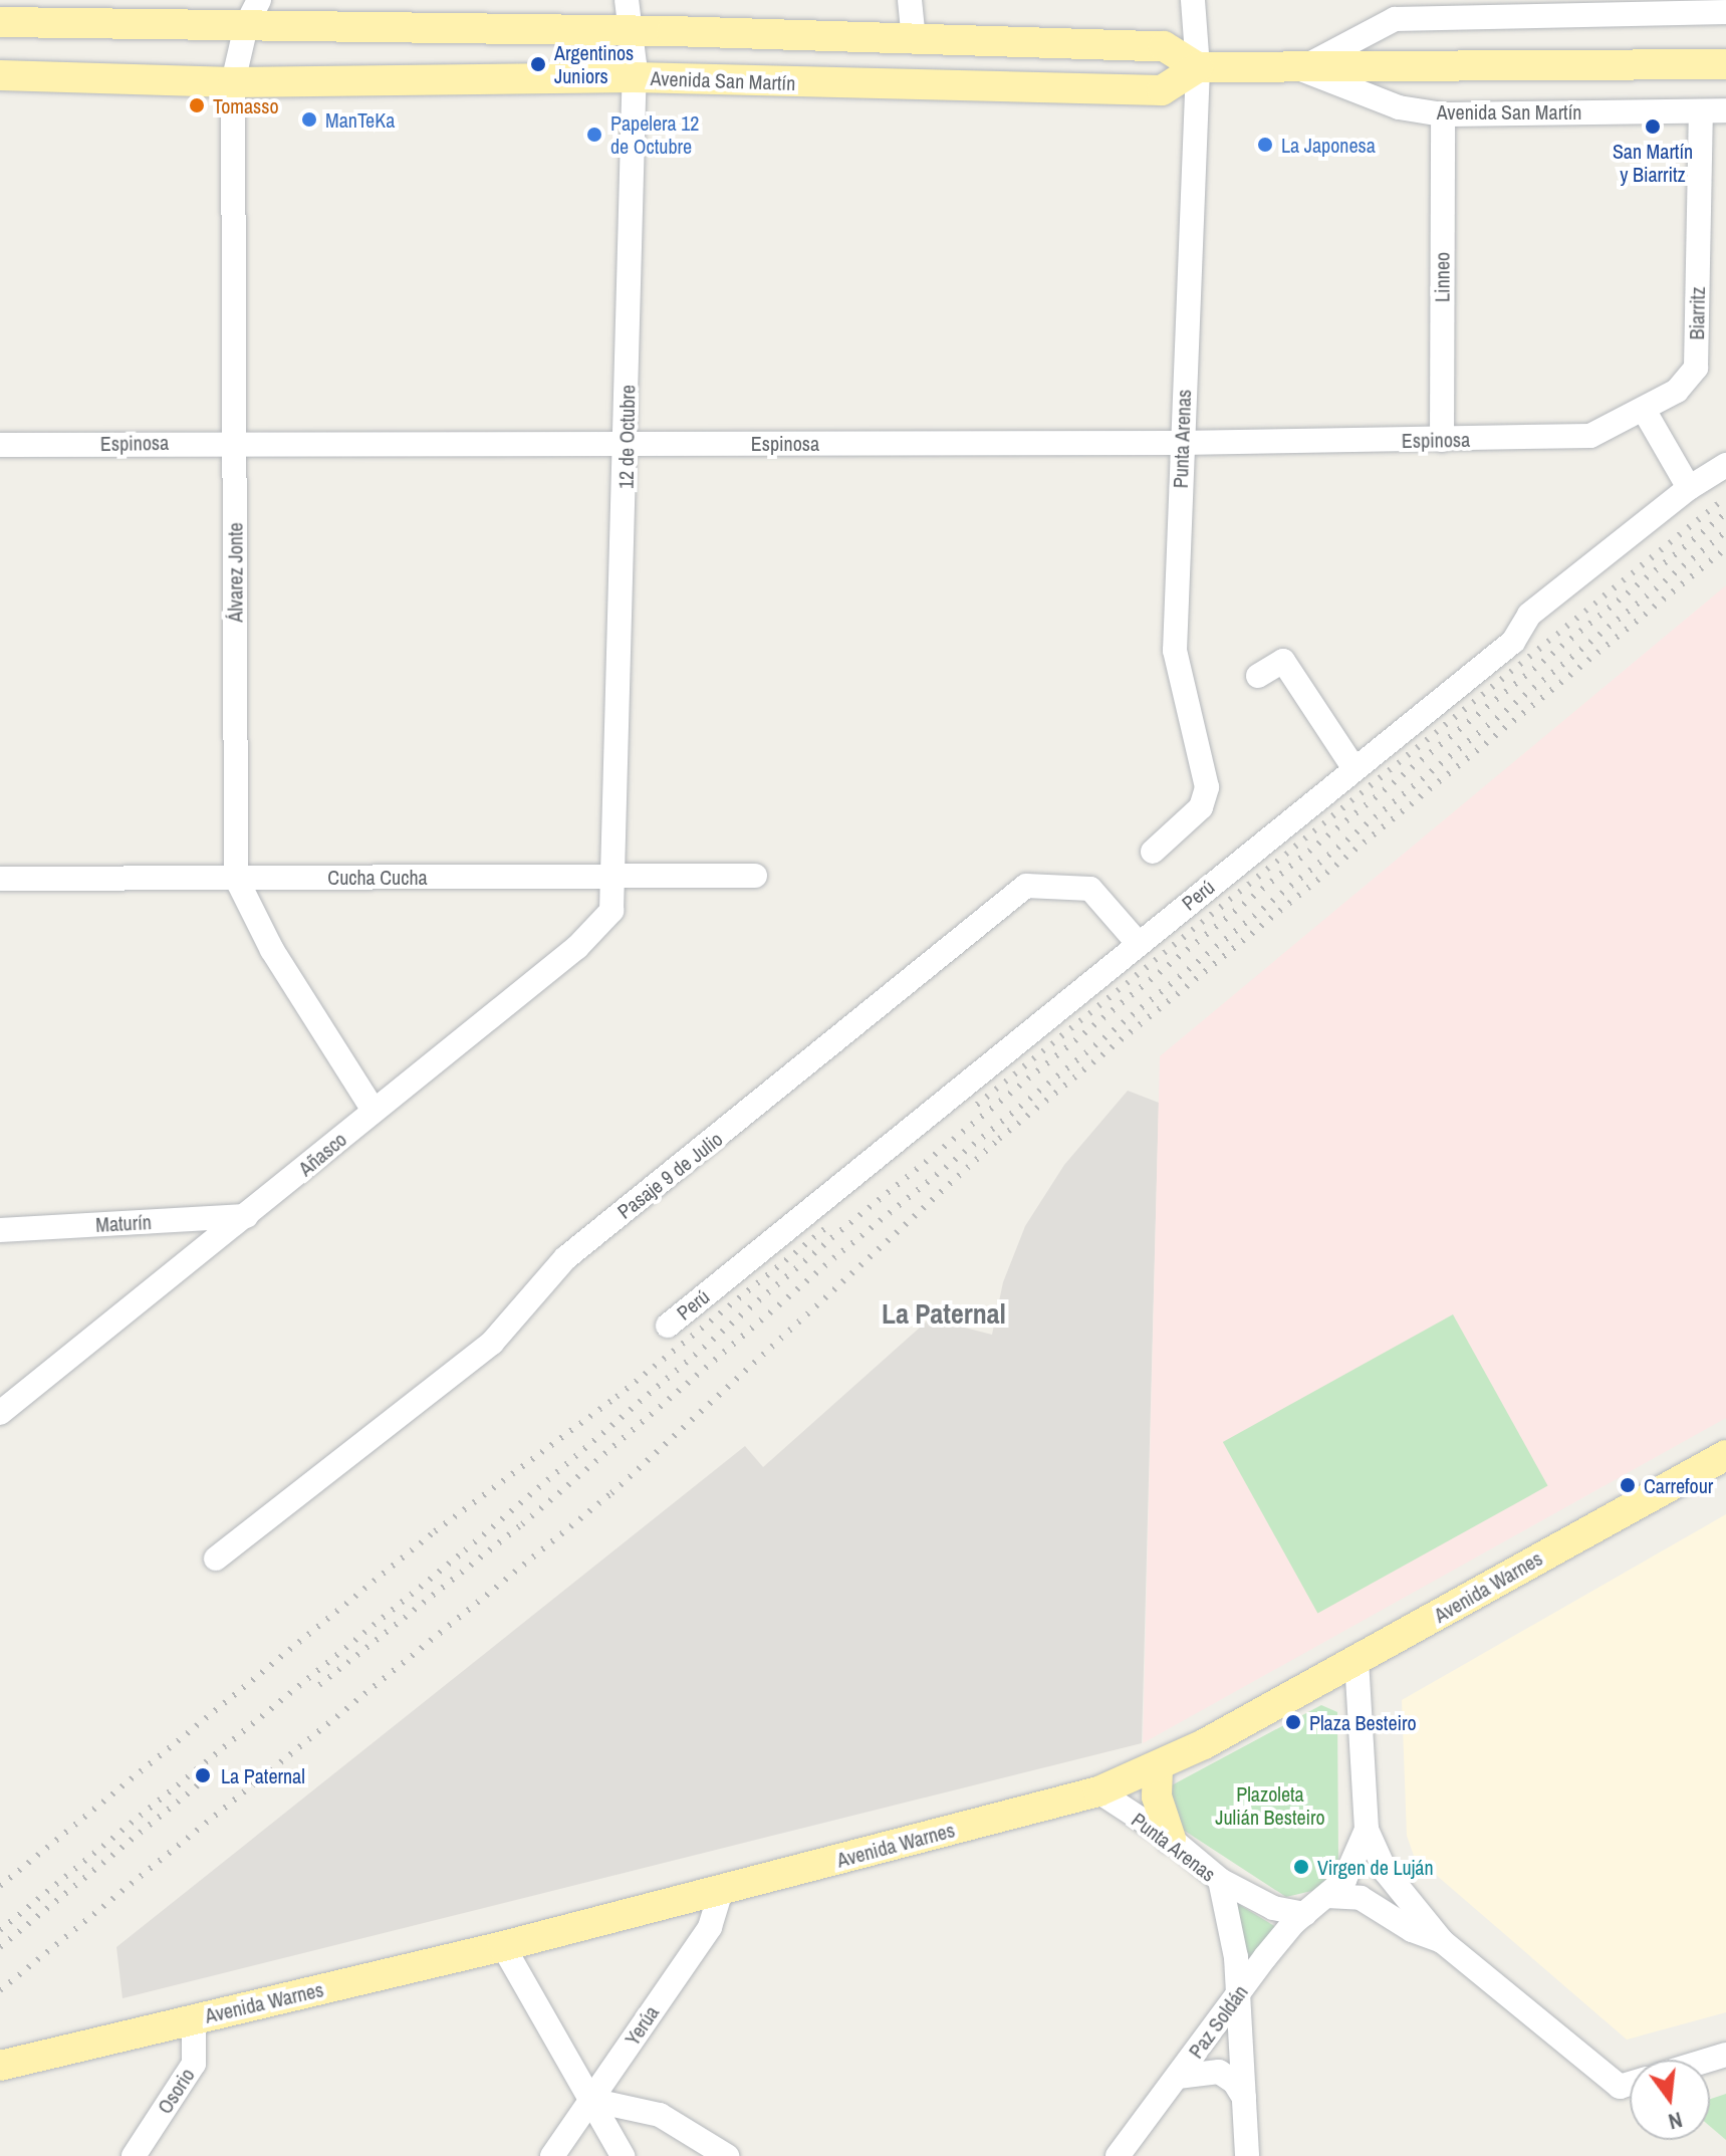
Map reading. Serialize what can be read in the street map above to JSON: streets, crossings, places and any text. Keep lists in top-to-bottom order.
{
  "streets": {
    "main road": ["Avenida San Martín", "Avenida Warnes"],
    "street": [
      "Linneo",
      "Biarritz",
      "12 de Octubre",
      "Punta Arenas",
      "Espinosa",
      "Álvarez Jonte",
      "Cucha Cucha",
      "Perú",
      "Añasco",
      "Pasaje 9 de Julio",
      "Maturín",
      "Paz Soldán",
      "Yerúa",
      "Osorio"
    ]
  },
  "crossings": [
    ["Avenida San Martín", "Linneo"],
    ["Avenida San Martín", "Biarritz"],
    ["Avenida San Martín", "12 de Octubre"],
    ["Avenida San Martín", "Punta Arenas"],
    ["Avenida San Martín", "Álvarez Jonte"],
    ["Linneo", "Espinosa"],
    ["Biarritz", "Espinosa"],
    ["12 de Octubre", "Espinosa"],
    ["12 de Octubre", "Cucha Cucha"],
    ["12 de Octubre", "Añasco"],
    ["Punta Arenas", "Espinosa"],
    ["Punta Arenas", "Avenida Warnes"],
    ["Punta Arenas", "Paz Soldán"],
    ["Espinosa", "Álvarez Jonte"],
    ["Álvarez Jonte", "Cucha Cucha"],
    ["Álvarez Jonte", "Añasco"],
    ["Cucha Cucha", "Añasco"],
    ["Perú", "Pasaje 9 de Julio"],
    ["Añasco", "Maturín"],
    ["Avenida Warnes", "Yerúa"],
    ["Avenida Warnes", "Osorio"]
  ],
  "districts": ["La Paternal"],
  "parks": ["Plazoleta Julián Besteiro"],
  "places": [
    "Argentinos Juniors",
    "Tomasso",
    "ManTeKa",
    "San Martín y Biarritz",
    "Papelera 12 de Octubre",
    "La Japonesa",
    "Carrefour",
    "Plaza Besteiro",
    "La Paternal",
    "Virgen de Luján"
  ],
  "north": "bottom"
}
